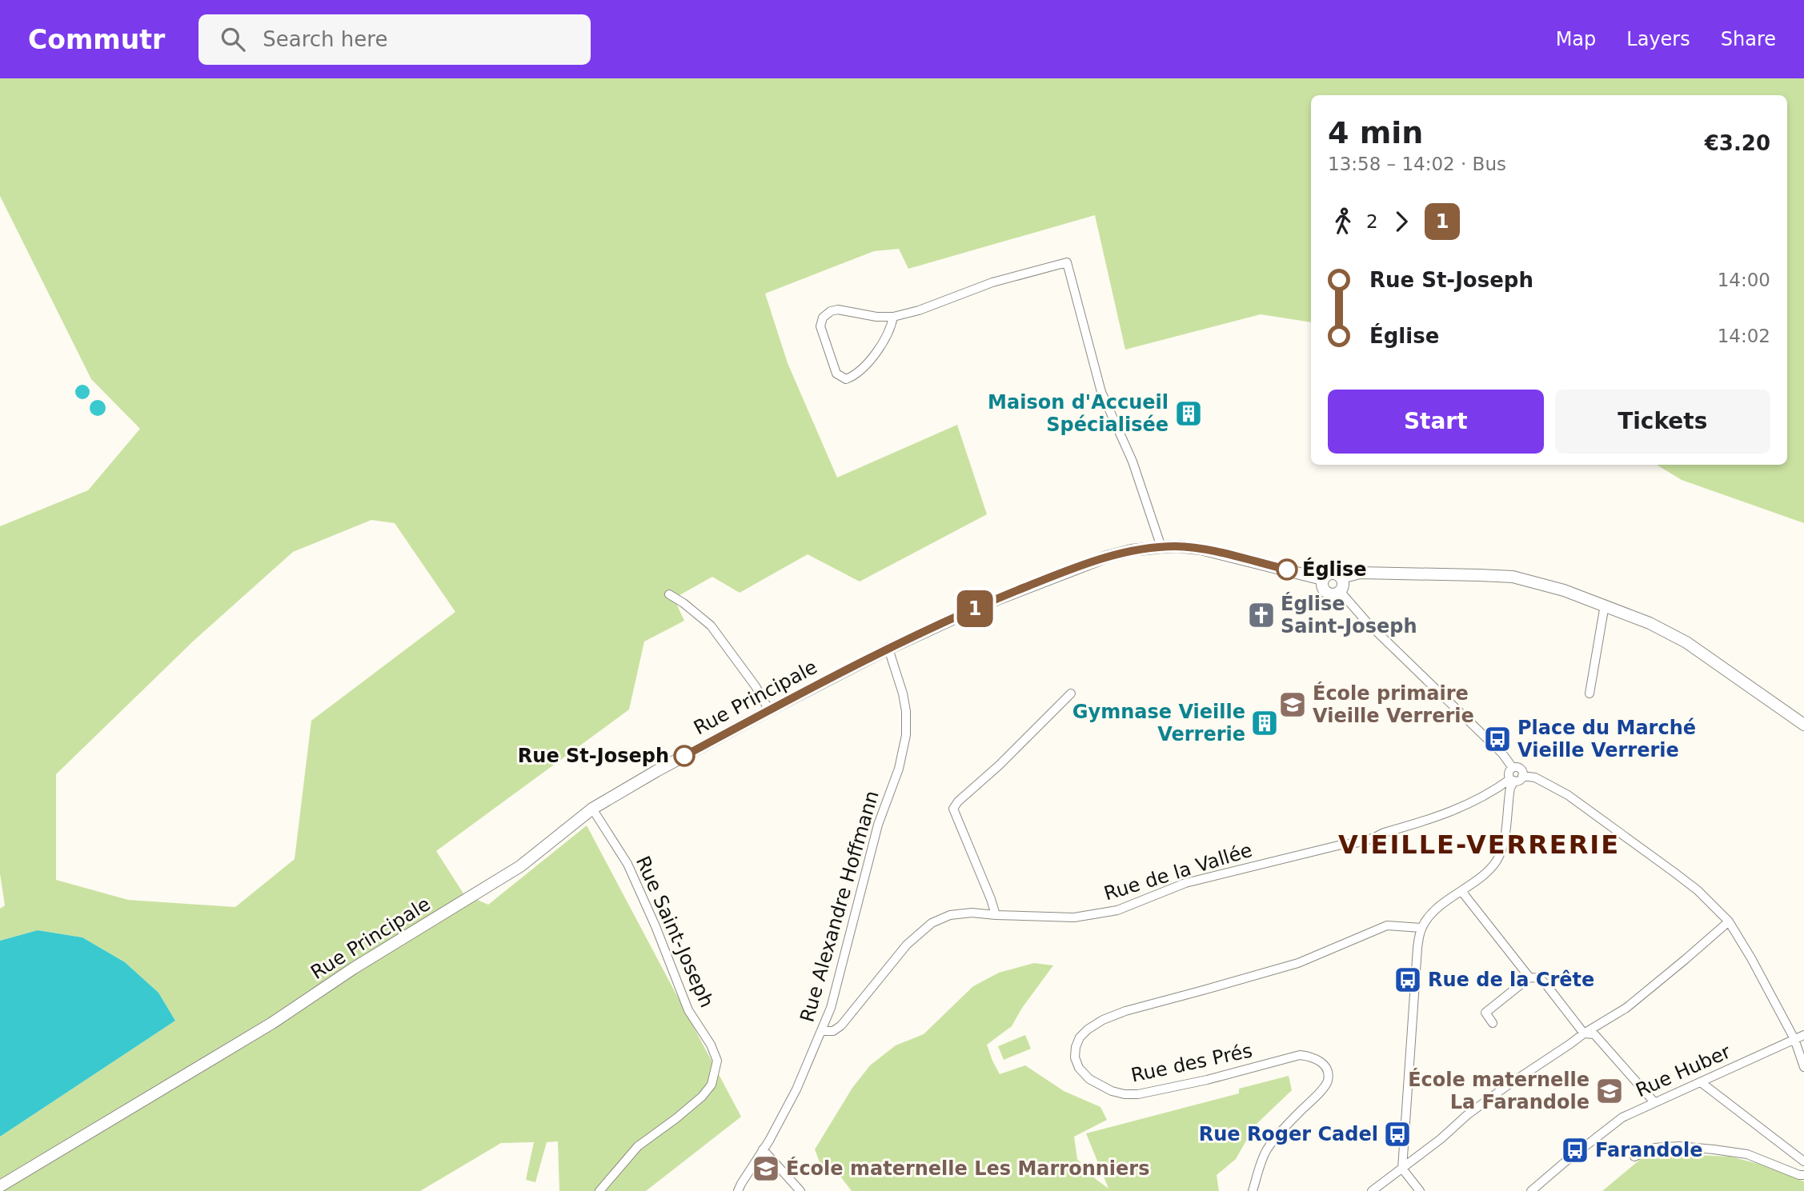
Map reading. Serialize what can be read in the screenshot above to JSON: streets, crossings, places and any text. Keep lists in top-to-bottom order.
{
  "streets": {
    "street": [
      "Rue Principale",
      "Rue de la Vallée",
      "Rue Alexandre Hoffmann",
      "Rue Saint-Joseph",
      "Rue des Prés",
      "Rue Huber"
    ]
  },
  "crossings": [
    ["Rue Principale", "Rue Alexandre Hoffmann"],
    ["Rue Principale", "Rue Saint-Joseph"],
    ["Rue de la Vallée", "Rue Alexandre Hoffmann"]
  ],
  "districts": ["VIEILLE-VERRERIE"],
  "places": {
    "building": ["Maison d'Accueil Spécialisée", "Gymnase Vieille Verrerie"],
    "other": ["Église", "Rue St-Joseph"],
    "church": ["Église Saint-Joseph"],
    "school or university": ["École primaire Vieille Verrerie", "École maternelle La Farandole", "École maternelle Les Marronniers"],
    "bus stop": [
      "Place du Marché Vieille Verrerie",
      "Rue de la Crête",
      "Rue Roger Cadel",
      "Farandole"
    ]
  },
  "lines": ["bus line 1"],
  "page": {
    "header": "Commutr",
    "search": "Search here",
    "nav": ["Map", "Layers", "Share"],
    "on_map": "1",
    "heading": ["4 min", "13:58 – 14:02 · Bus", "€3.20"],
    "legs": ["2", "1"],
    "list": [
      {
        "name": "Rue St-Joseph",
        "value": "14:00"
      },
      {
        "name": "Église",
        "value": "14:02"
      }
    ],
    "buttons": ["Start", "Tickets"]
  }
}
